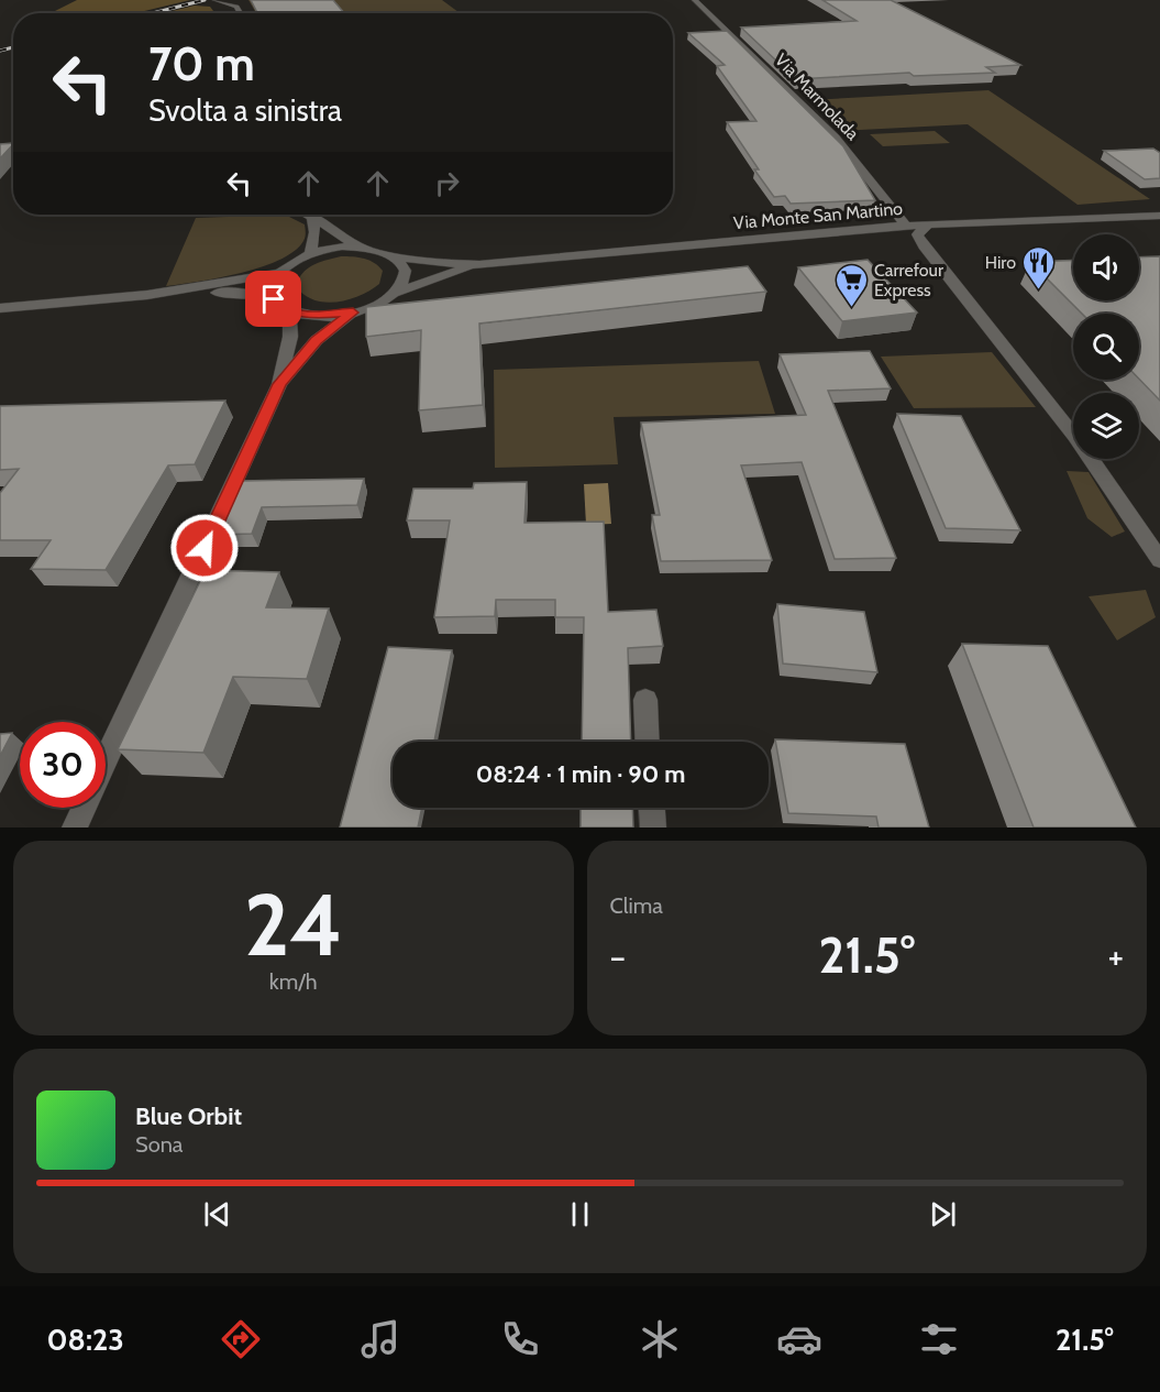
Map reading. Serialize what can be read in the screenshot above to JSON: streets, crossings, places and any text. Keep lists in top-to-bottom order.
{
  "streets": {
    "street": ["Via Marmolada", "Via Monte San Martino"]
  },
  "crossings": [
    ["Via Marmolada", "Via Monte San Martino"]
  ],
  "places": {
    "restaurant": ["Hiro"],
    "supermarket": ["Carrefour Express"]
  },
  "page": {
    "turn": ["70 m", "Svolta a sinistra"],
    "limit": "30",
    "trip": "08:24 · 1 min · 90 m",
    "tile": [
      ["24", "km/h"],
      "Clima"
    ],
    "heat": ["−", "21.5°", "+"],
    "song": ["Blue Orbit", "Sona"],
    "tabs": ["08:23", "21.5°"]
  }
}
